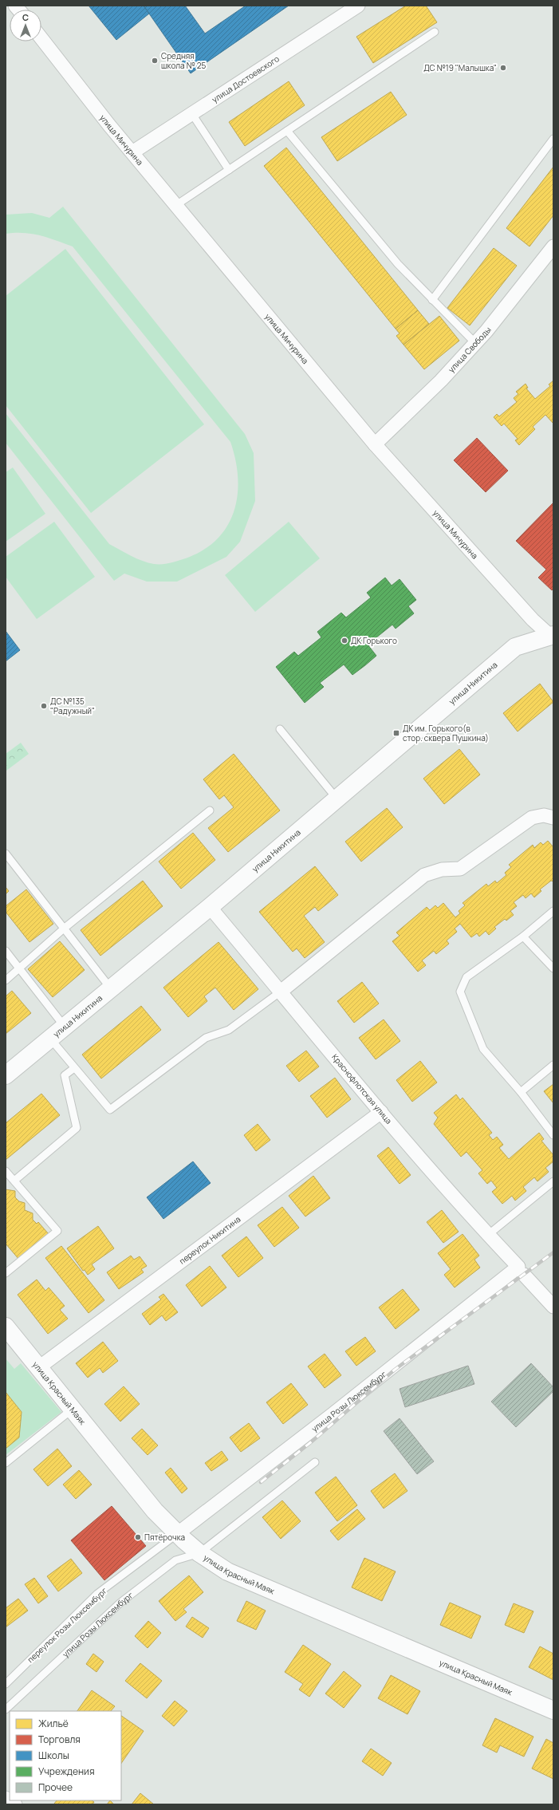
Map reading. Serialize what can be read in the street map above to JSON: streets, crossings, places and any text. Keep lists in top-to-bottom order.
{
  "streets": {
    "main road": ["улица Никитина", "улица Красный Маяк"],
    "street": [
      "улица Достоевского",
      "улица Мичурина",
      "улица Свободы",
      "Краснофлотская улица",
      "переулок Никитина",
      "улица Розы Люксембург"
    ],
    "lane": ["переулок Розы Люксембург"]
  },
  "crossings": [
    ["улица Достоевского", "улица Мичурина"],
    ["улица Мичурина", "улица Свободы"],
    ["улица Мичурина", "улица Никитина"],
    ["улица Никитина", "Краснофлотская улица"],
    ["Краснофлотская улица", "переулок Никитина"],
    ["Краснофлотская улица", "улица Розы Люксембург"],
    ["переулок Никитина", "улица Красный Маяк"],
    ["улица Красный Маяк", "улица Розы Люксембург"],
    ["улица Красный Маяк", "переулок Розы Люксембург"],
    ["улица Розы Люксембург", "переулок Розы Люксембург"]
  ],
  "places": {
    "other": [
      "Средняя школа № 25",
      "ДС №19 \"Малышка\"",
      "ДК Горького",
      "ДС №135 \"Радужный\"",
      "Пятёрочка"
    ],
    "transit": ["ДК им. Горького(в стор. сквера Пушкина)"]
  },
  "legend": [
    "Жильё",
    "Торговля",
    "Школы",
    "Учреждения",
    "Прочее"
  ],
  "north": "top"
}
